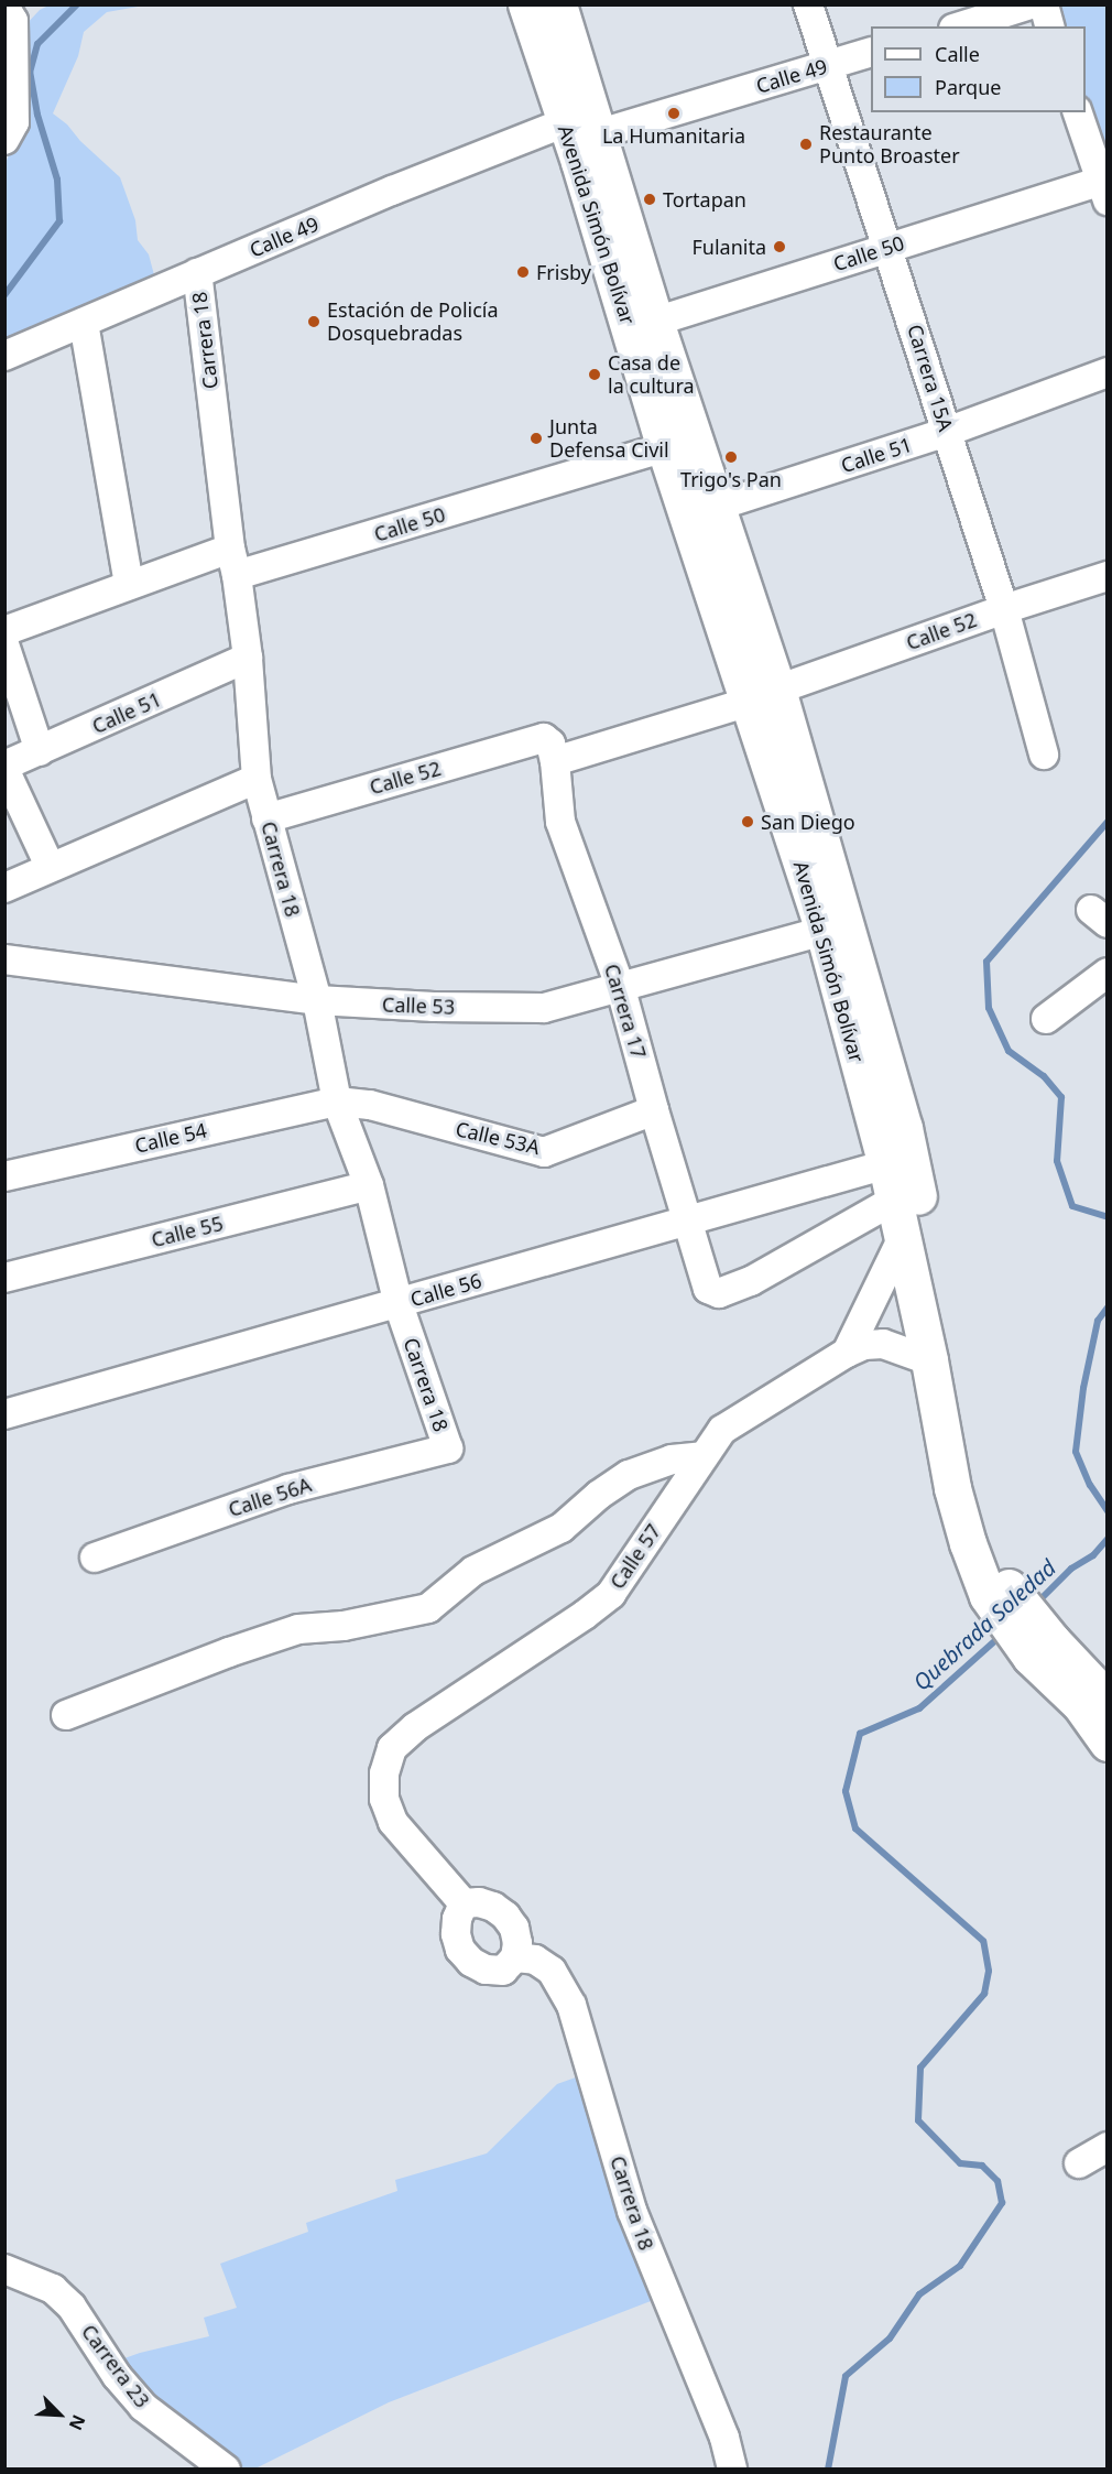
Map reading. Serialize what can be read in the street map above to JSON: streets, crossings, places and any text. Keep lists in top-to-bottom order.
{
  "streets": {
    "main road": ["Avenida Simón Bolívar"],
    "street": [
      "Calle 49",
      "Calle 50",
      "Carrera 18",
      "Carrera 15A",
      "Calle 51",
      "Calle 52",
      "Calle 53",
      "Carrera 17",
      "Calle 54",
      "Calle 53A",
      "Calle 55",
      "Calle 56",
      "Calle 56A",
      "Calle 57",
      "Carrera 23"
    ]
  },
  "crossings": [
    ["Calle 49", "Avenida Simón Bolívar"],
    ["Calle 49", "Carrera 18"],
    ["Calle 49", "Carrera 15A"],
    ["Avenida Simón Bolívar", "Calle 50"],
    ["Avenida Simón Bolívar", "Calle 51"],
    ["Avenida Simón Bolívar", "Calle 52"],
    ["Avenida Simón Bolívar", "Calle 53"],
    ["Avenida Simón Bolívar", "Carrera 17"],
    ["Avenida Simón Bolívar", "Calle 56"],
    ["Avenida Simón Bolívar", "Calle 57"],
    ["Calle 50", "Carrera 18"],
    ["Calle 50", "Carrera 15A"],
    ["Carrera 18", "Calle 51"],
    ["Carrera 18", "Calle 52"],
    ["Carrera 18", "Calle 53"],
    ["Carrera 18", "Calle 54"],
    ["Carrera 18", "Calle 53A"],
    ["Carrera 18", "Calle 55"],
    ["Carrera 18", "Calle 56"],
    ["Carrera 18", "Calle 56A"],
    ["Carrera 18", "Calle 57"],
    ["Carrera 15A", "Calle 51"],
    ["Carrera 15A", "Calle 52"],
    ["Calle 52", "Carrera 17"],
    ["Calle 53", "Carrera 17"],
    ["Carrera 17", "Calle 53A"],
    ["Carrera 17", "Calle 56"],
    ["Calle 54", "Calle 53A"]
  ],
  "water": ["Quebrada Soledad"],
  "places": [
    "La Humanitaria",
    "Restaurante Punto Broaster",
    "Tortapan",
    "Fulanita",
    "Frisby",
    "Estación de Policía Dosquebradas",
    "Casa de la cultura",
    "Junta Defensa Civil",
    "Trigo's Pan",
    "San Diego"
  ],
  "legend": ["Calle", "Parque"],
  "north": "bottom right"
}
